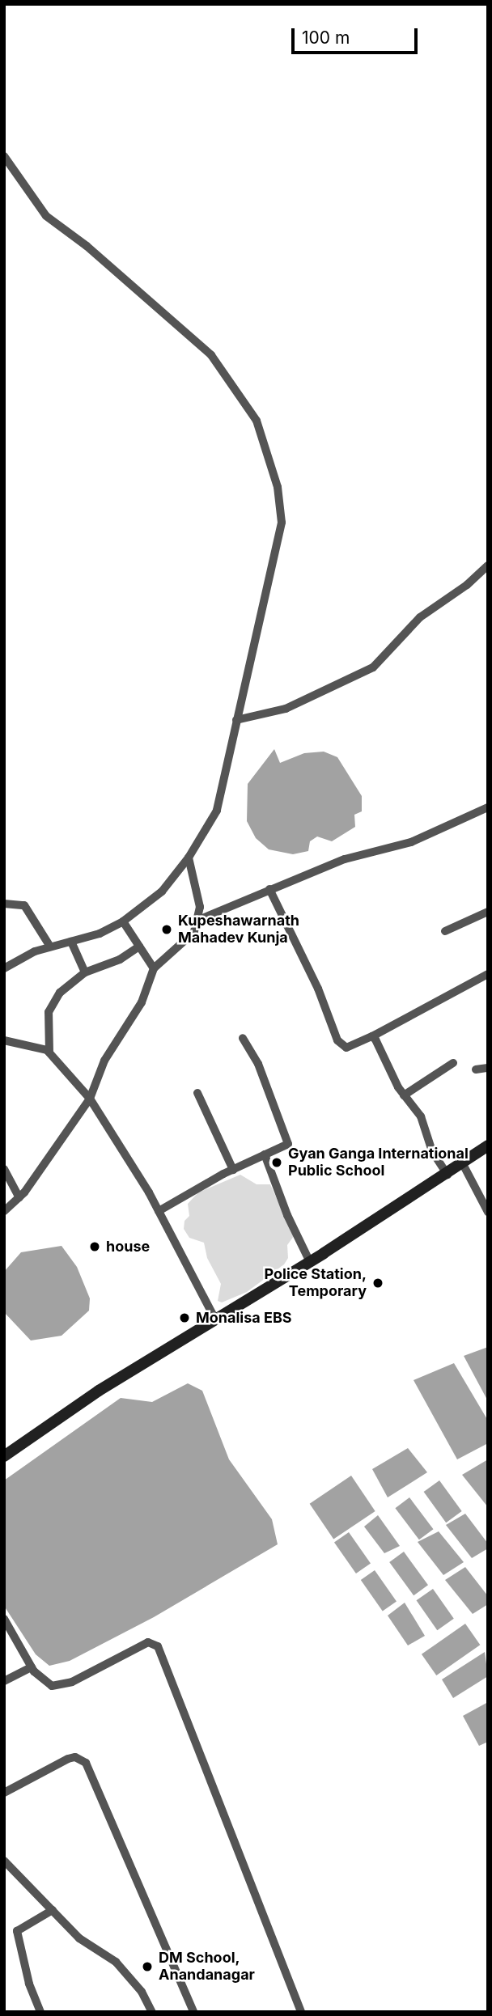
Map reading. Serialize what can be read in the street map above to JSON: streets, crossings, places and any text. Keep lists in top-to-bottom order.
{
  "places": [
    "Kupeshawarnath Mahadev Kunja",
    "Gyan Ganga International Public School",
    "house",
    "Police Station, Temporary",
    "Monalisa EBS",
    "DM School, Anandanagar"
  ],
  "scale_bar": "100 m"
}
